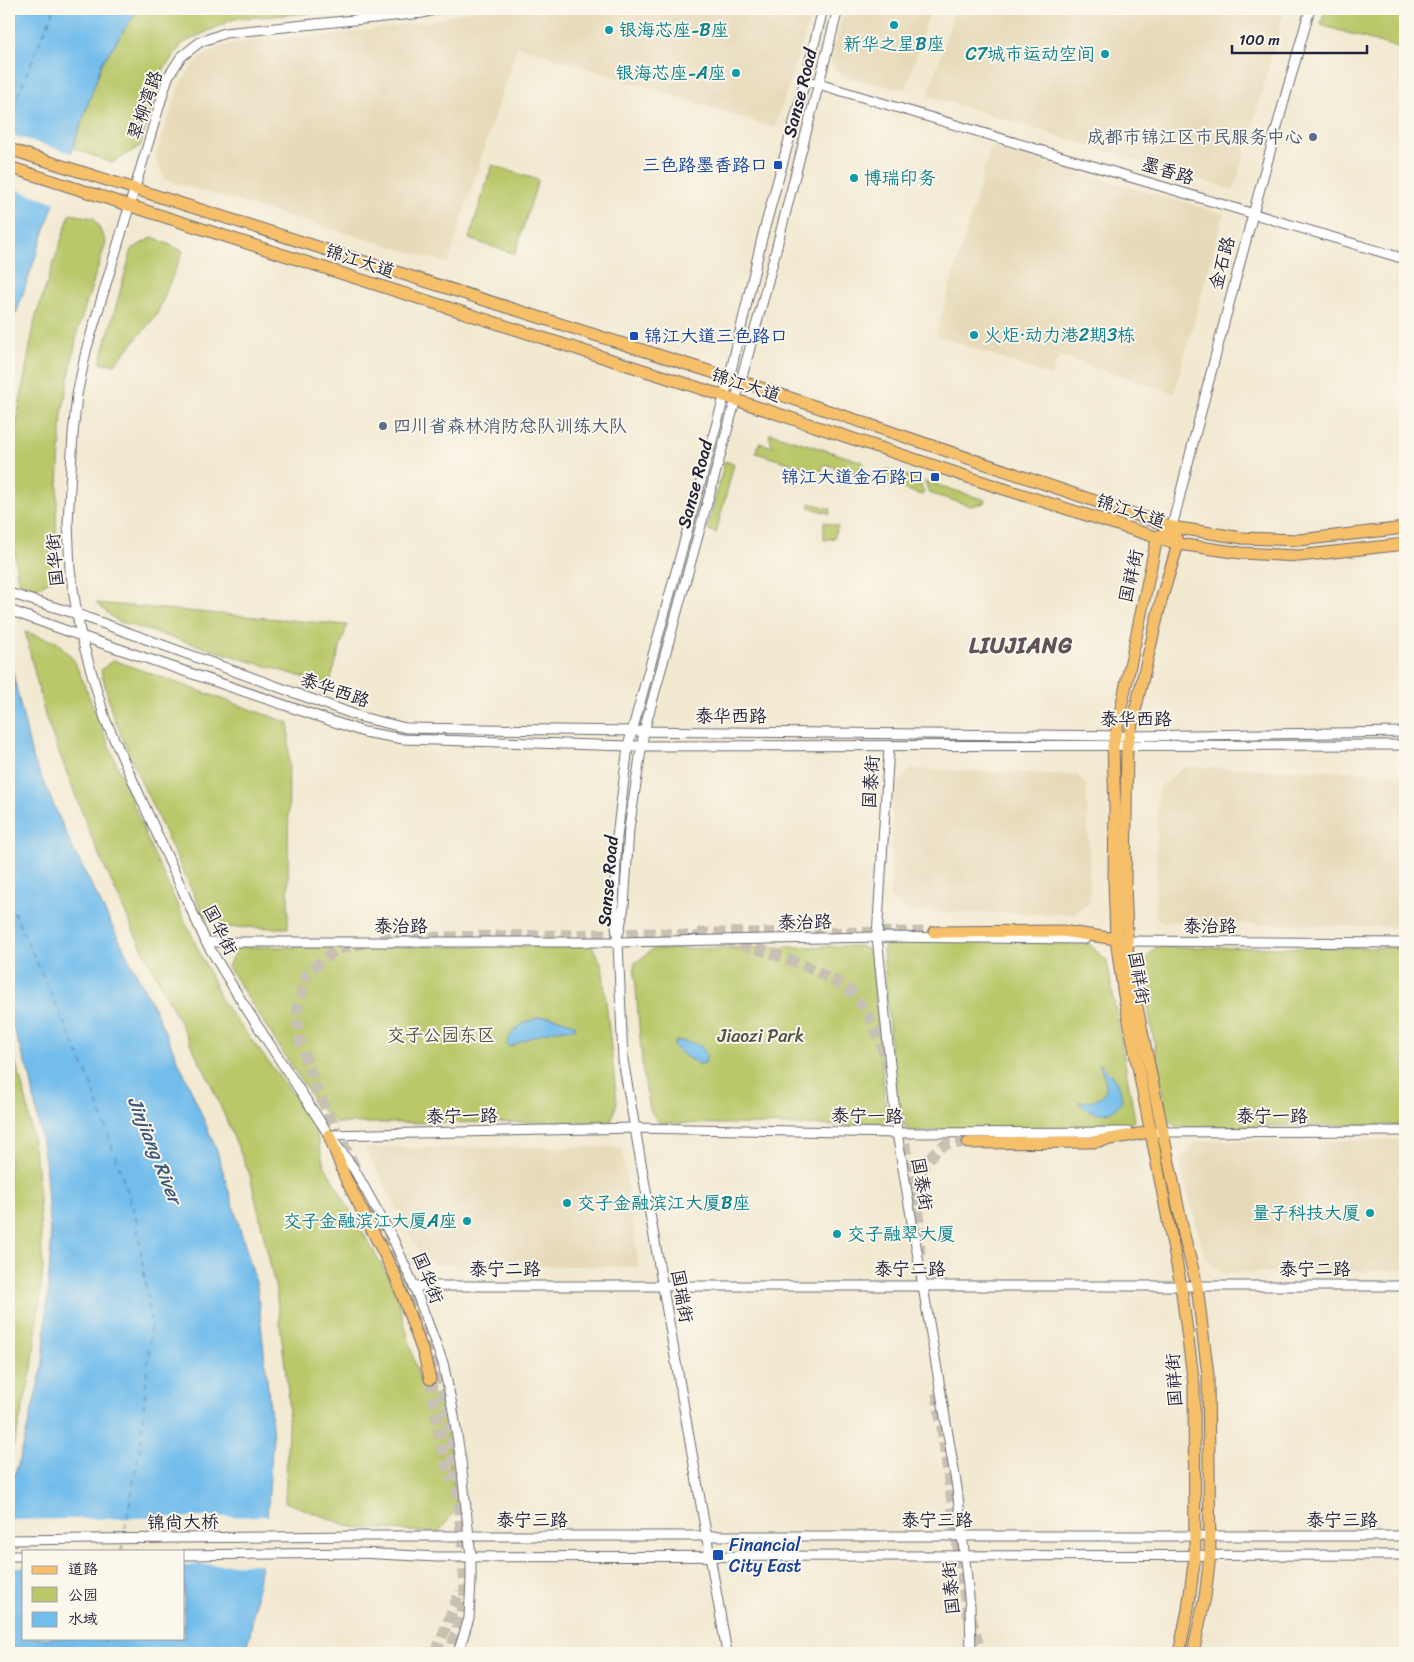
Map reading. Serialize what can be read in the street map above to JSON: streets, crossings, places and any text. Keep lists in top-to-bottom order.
{
  "streets": {
    "main road": ["锦江大道", "国祥街"],
    "street": [
      "Sanse Road",
      "翠柳湾路",
      "墨香路",
      "金石路",
      "国华街",
      "泰华西路",
      "国泰街",
      "泰治路",
      "泰宁一路",
      "泰宁二路",
      "国瑞街",
      "泰宁三路",
      "锦尚大桥"
    ]
  },
  "crossings": [
    ["Sanse Road", "墨香路"],
    ["Sanse Road", "锦江大道"],
    ["Sanse Road", "泰华西路"],
    ["Sanse Road", "泰治路"],
    ["Sanse Road", "国瑞街"],
    ["翠柳湾路", "锦江大道"],
    ["翠柳湾路", "国华街"],
    ["墨香路", "金石路"],
    ["锦江大道", "金石路"],
    ["锦江大道", "国华街"],
    ["锦江大道", "国祥街"],
    ["金石路", "国祥街"],
    ["国华街", "泰华西路"],
    ["国华街", "泰治路"],
    ["国华街", "泰宁一路"],
    ["国华街", "泰宁二路"],
    ["国华街", "泰宁三路"],
    ["国华街", "锦尚大桥"],
    ["国祥街", "泰华西路"],
    ["国祥街", "泰治路"],
    ["国祥街", "泰宁一路"],
    ["国祥街", "泰宁二路"],
    ["国祥街", "泰宁三路"],
    ["泰华西路", "国泰街"],
    ["国泰街", "泰治路"],
    ["国泰街", "泰宁一路"],
    ["国泰街", "泰宁二路"],
    ["国泰街", "泰宁三路"],
    ["泰治路", "国瑞街"],
    ["泰宁一路", "国瑞街"],
    ["泰宁二路", "国瑞街"],
    ["国瑞街", "泰宁三路"],
    ["泰宁三路", "锦尚大桥"]
  ],
  "districts": ["LIUJIANG"],
  "water": ["Jinjiang River"],
  "parks": ["交子公园东区", "Jiaozi Park"],
  "places": {
    "other": [
      "新华之星B座",
      "银海芯座-B座",
      "C7城市运动空间",
      "银海芯座-A座",
      "成都市锦江区市民服务中心",
      "博瑞印务",
      "火炬·动力港2期3栋",
      "四川省森林消防总队训练大队",
      "交子金融滨江大厦B座",
      "量子科技大厦",
      "交子金融滨江大厦A座",
      "交子融翠大厦"
    ],
    "transit": [
      "三色路墨香路口",
      "锦江大道三色路口",
      "锦江大道金石路口",
      "Financial City East"
    ]
  },
  "legend": ["道路", "公园", "水域"],
  "scale_bar": "100 m"
}
